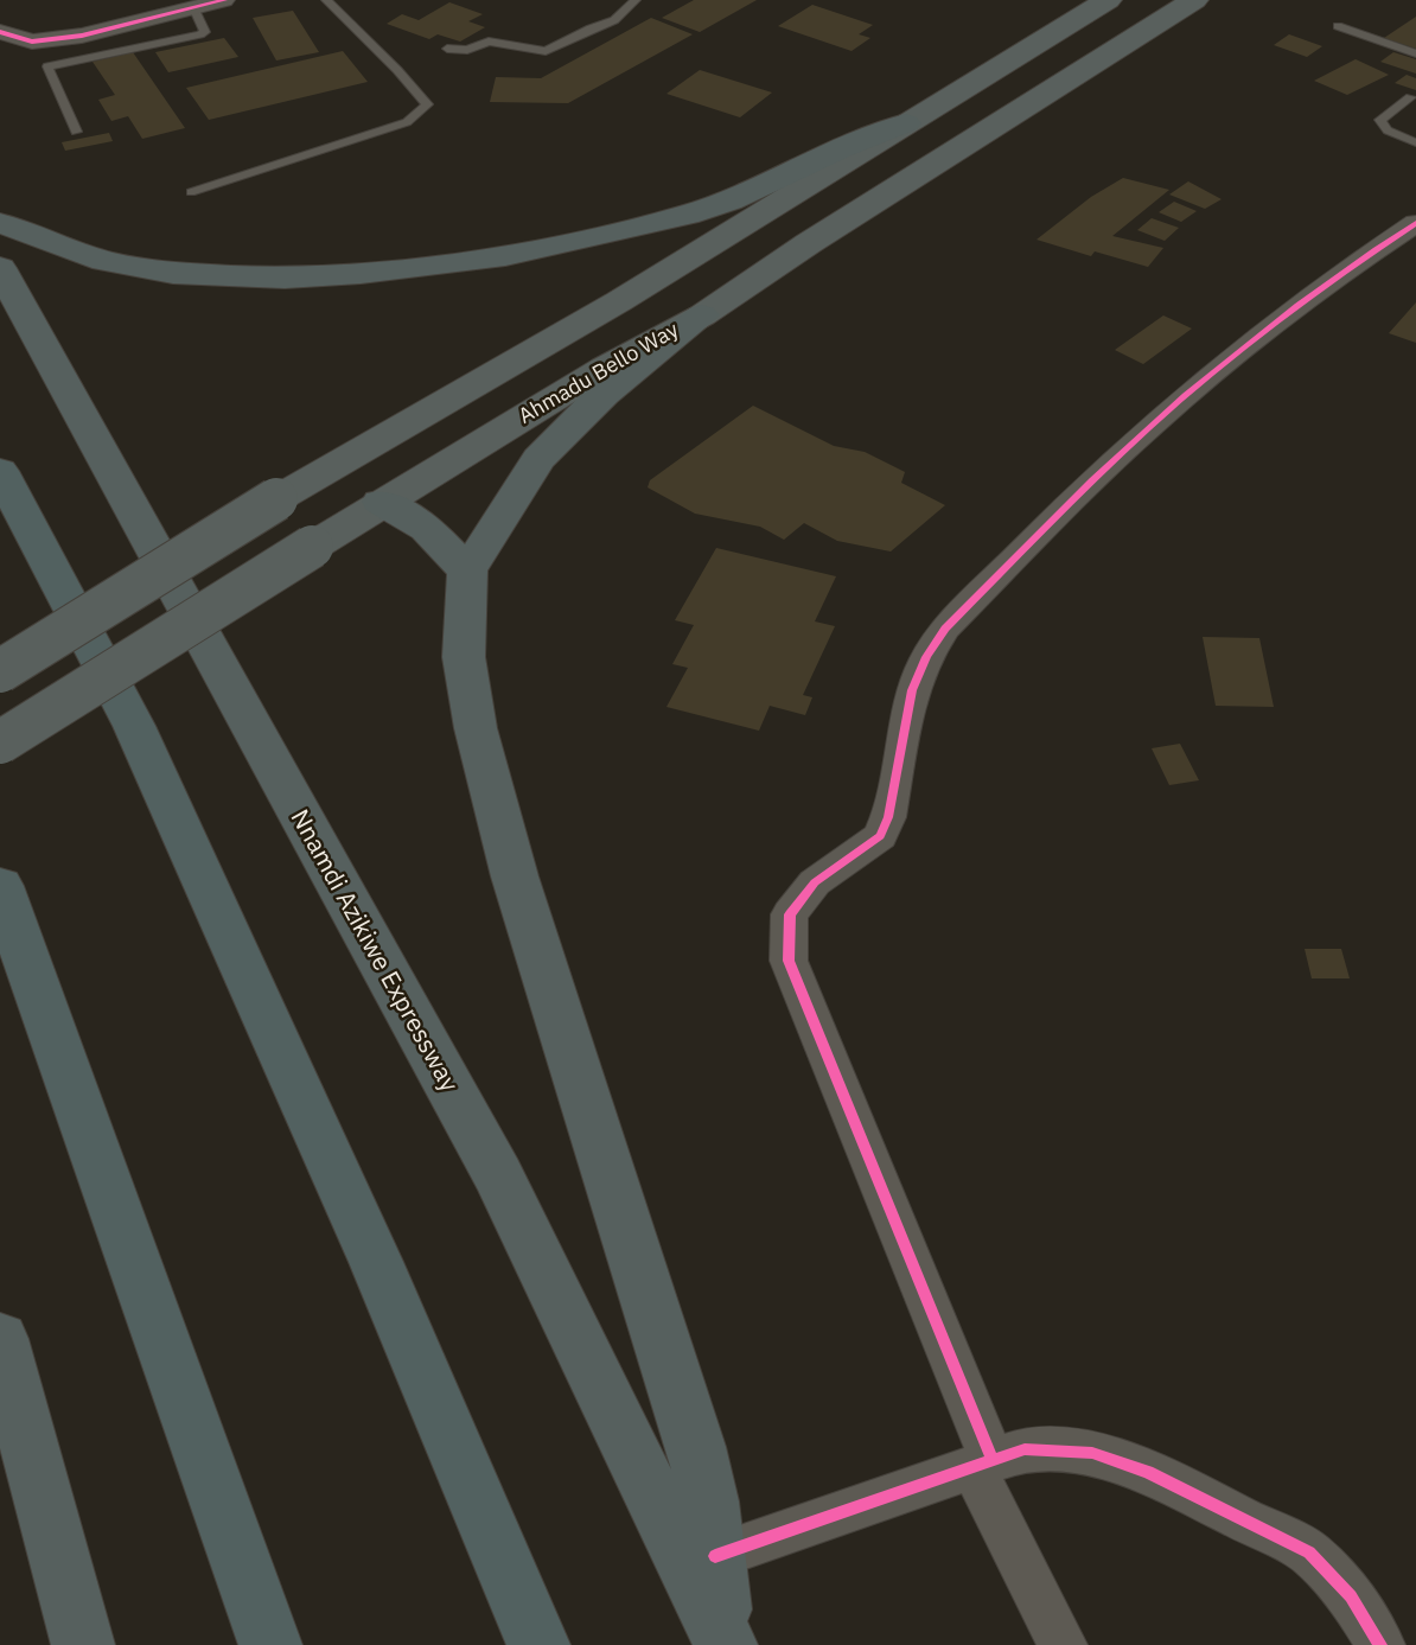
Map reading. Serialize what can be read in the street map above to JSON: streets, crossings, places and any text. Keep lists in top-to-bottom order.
{
  "streets": {
    "highway": ["Nnamdi Azikiwe Expressway"],
    "main road": ["Ahmadu Bello Way"]
  }
}
